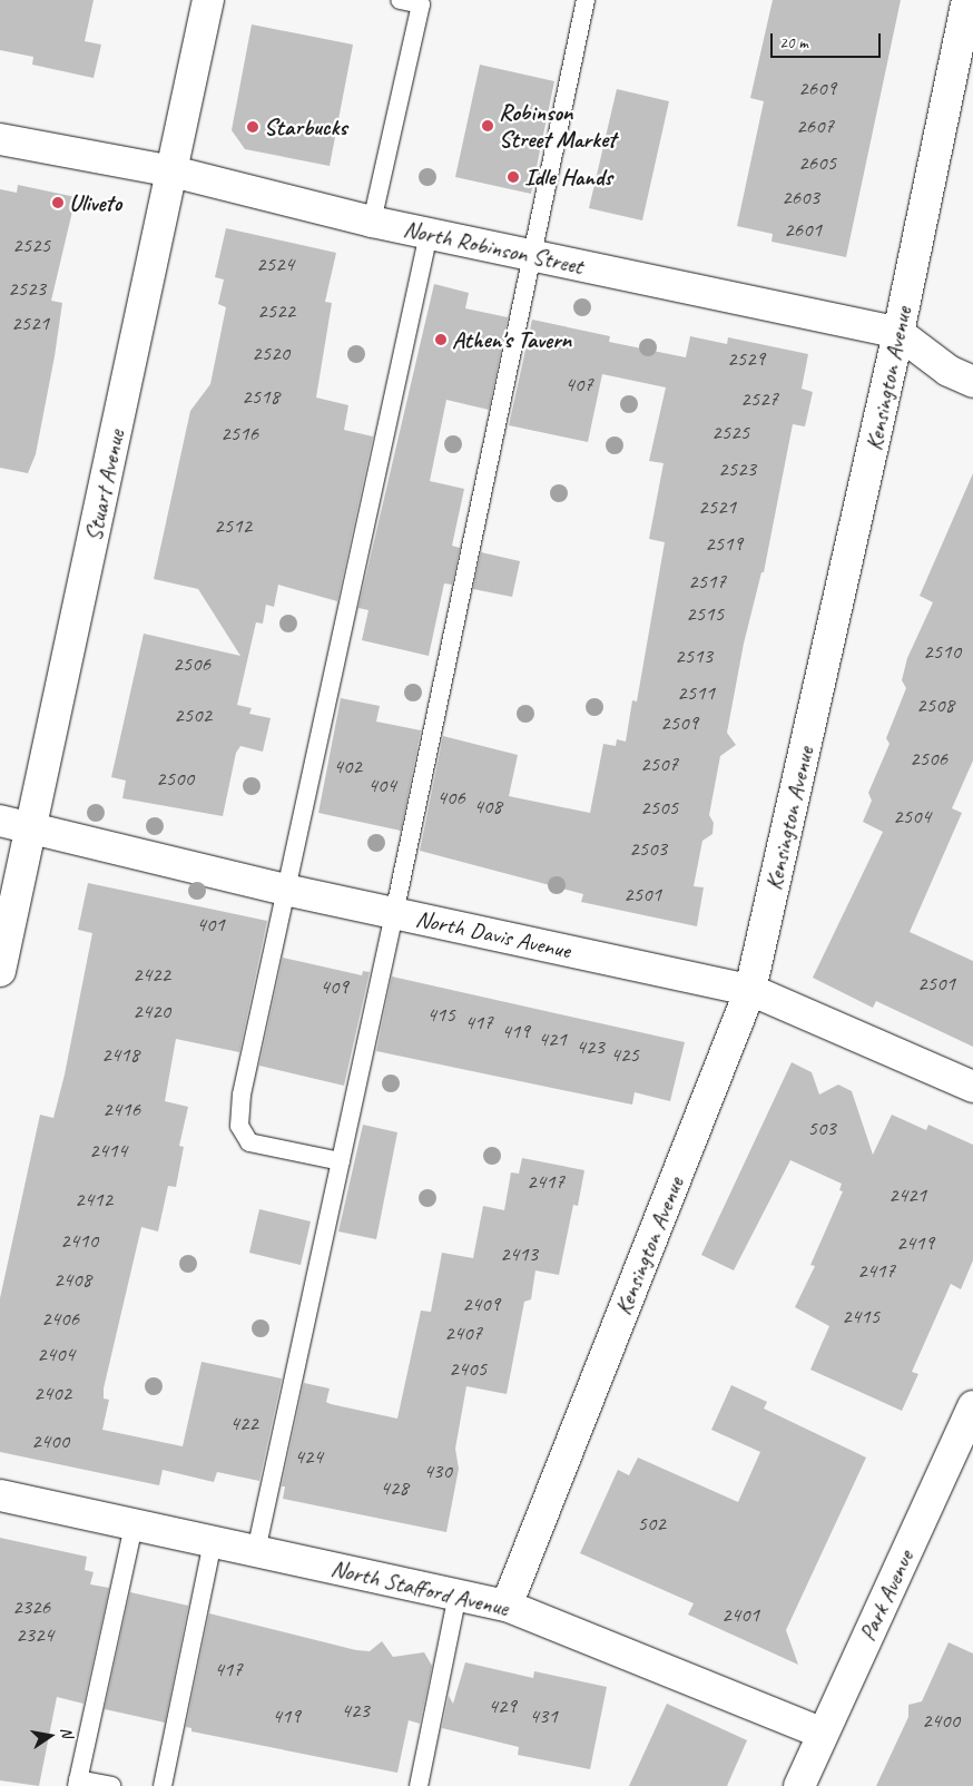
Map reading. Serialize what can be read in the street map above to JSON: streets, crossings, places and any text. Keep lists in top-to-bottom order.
{
  "streets": {
    "street": [
      "North Robinson Street",
      "Kensington Avenue",
      "Stuart Avenue",
      "North Davis Avenue",
      "North Stafford Avenue",
      "Park Avenue"
    ]
  },
  "crossings": [
    ["North Robinson Street", "Kensington Avenue"],
    ["North Robinson Street", "Stuart Avenue"],
    ["Kensington Avenue", "North Davis Avenue"],
    ["Kensington Avenue", "North Stafford Avenue"],
    ["Stuart Avenue", "North Davis Avenue"],
    ["North Stafford Avenue", "Park Avenue"]
  ],
  "places": [
    "Robinson Street Market",
    "Starbucks",
    "Idle Hands",
    "Uliveto",
    "Athen's Tavern"
  ],
  "house_numbers": [
    "2609",
    "2607",
    "2605",
    "2603",
    "2601",
    "2525",
    "2524",
    "2523",
    "2522",
    "2521",
    "2520",
    "2529",
    "407",
    "2518",
    "2527",
    "2525",
    "2516",
    "2523",
    "2521",
    "2512",
    "2519",
    "2517",
    "2515",
    "2510",
    "2513",
    "2506",
    "2511",
    "2508",
    "2502",
    "2509",
    "2506",
    "2507",
    "402",
    "2500",
    "404",
    "406",
    "408",
    "2505",
    "2504",
    "2503",
    "2501",
    "401",
    "2422",
    "2501",
    "409",
    "2420",
    "415",
    "417",
    "419",
    "421",
    "423",
    "2418",
    "425",
    "2416",
    "503",
    "2414",
    "2417",
    "2421",
    "2412",
    "2410",
    "2419",
    "2413",
    "2417",
    "2408",
    "2409",
    "2415",
    "2406",
    "2407",
    "2404",
    "2405",
    "2402",
    "422",
    "2400",
    "424",
    "430",
    "428",
    "502",
    "2326",
    "2401",
    "2324",
    "417",
    "429",
    "423",
    "419",
    "431",
    "2400"
  ],
  "scale_bar": "20 m",
  "north": "right"
}
